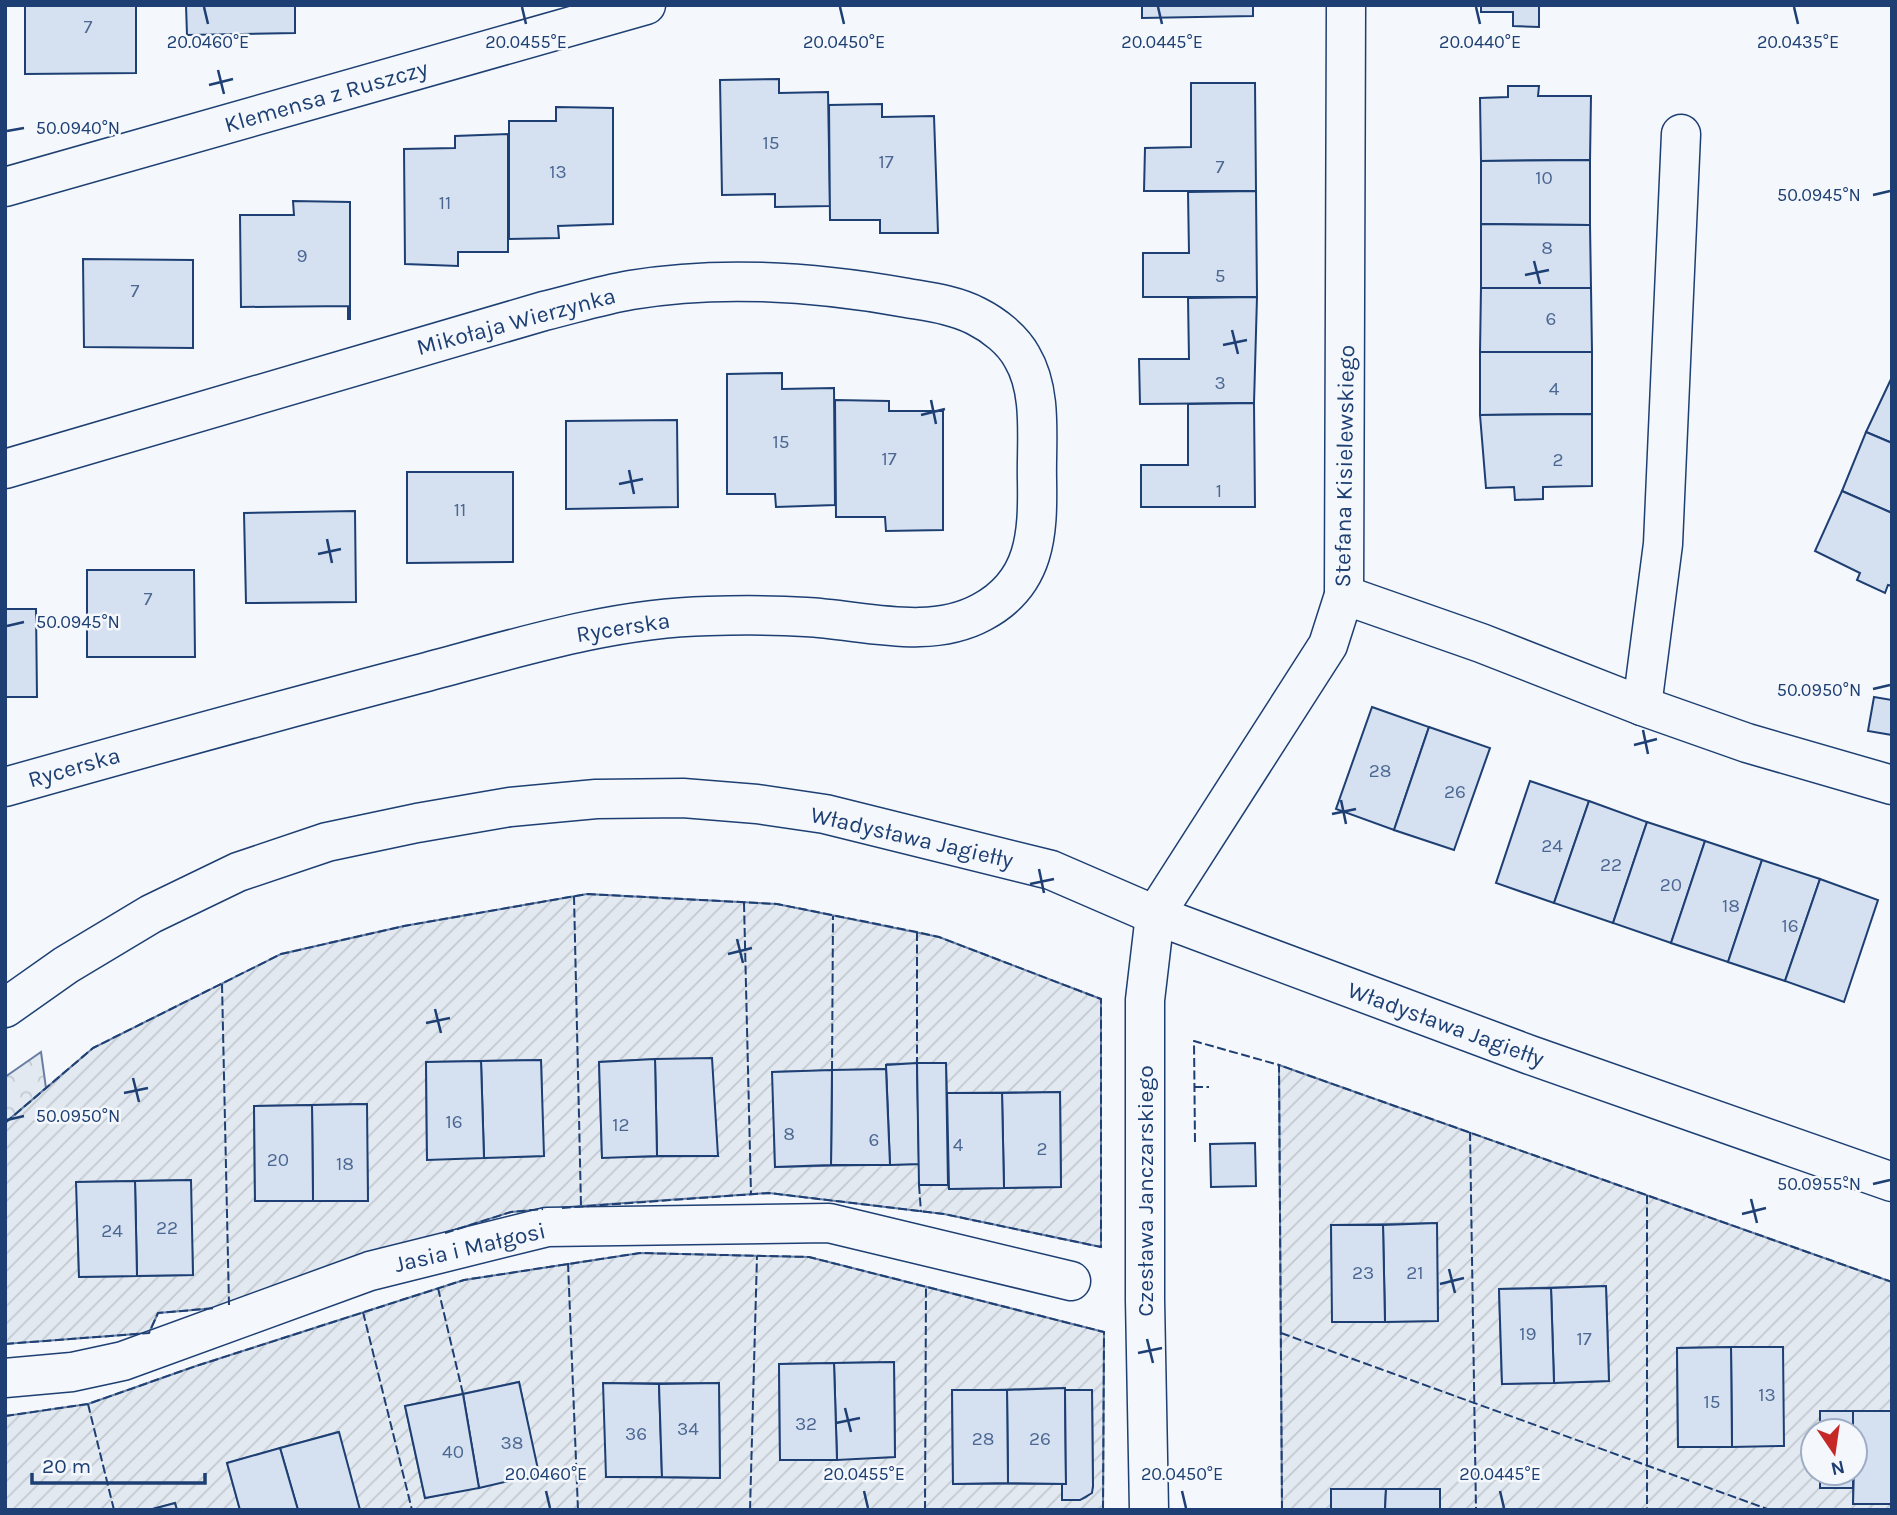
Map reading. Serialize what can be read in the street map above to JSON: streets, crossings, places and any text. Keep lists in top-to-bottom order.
{
  "streets": {
    "street": [
      "Klemensa z Ruszczy",
      "Mikołaja Wierzynka",
      "Stefana Kisielewskiego",
      "Rycerska",
      "Władysława Jagiełły",
      "Czesława Janczarskiego",
      "Jasia i Małgosi"
    ]
  },
  "crossings": [
    ["Mikołaja Wierzynka", "Rycerska"],
    ["Stefana Kisielewskiego", "Władysława Jagiełły"],
    ["Stefana Kisielewskiego", "Czesława Janczarskiego"],
    ["Władysława Jagiełły", "Czesława Janczarskiego"]
  ],
  "house_numbers": [
    "7",
    "15",
    "17",
    "7",
    "13",
    "10",
    "11",
    "8",
    "9",
    "5",
    "7",
    "6",
    "3",
    "4",
    "15",
    "17",
    "2",
    "1",
    "11",
    "7",
    "28",
    "26",
    "24",
    "22",
    "20",
    "18",
    "16",
    "16",
    "12",
    "8",
    "6",
    "4",
    "2",
    "20",
    "18",
    "22",
    "24",
    "23",
    "21",
    "19",
    "17",
    "13",
    "15",
    "32",
    "34",
    "36",
    "28",
    "26",
    "38",
    "40"
  ],
  "scale_bar": "20 m",
  "north": "bottom",
  "coordinates": [
    "20.0460°E",
    "20.0455°E",
    "20.0450°E",
    "20.0445°E",
    "20.0440°E",
    "20.0435°E",
    "50.0940°N",
    "50.0945°N",
    "50.0950°N",
    "50.0955°N"
  ]
}
